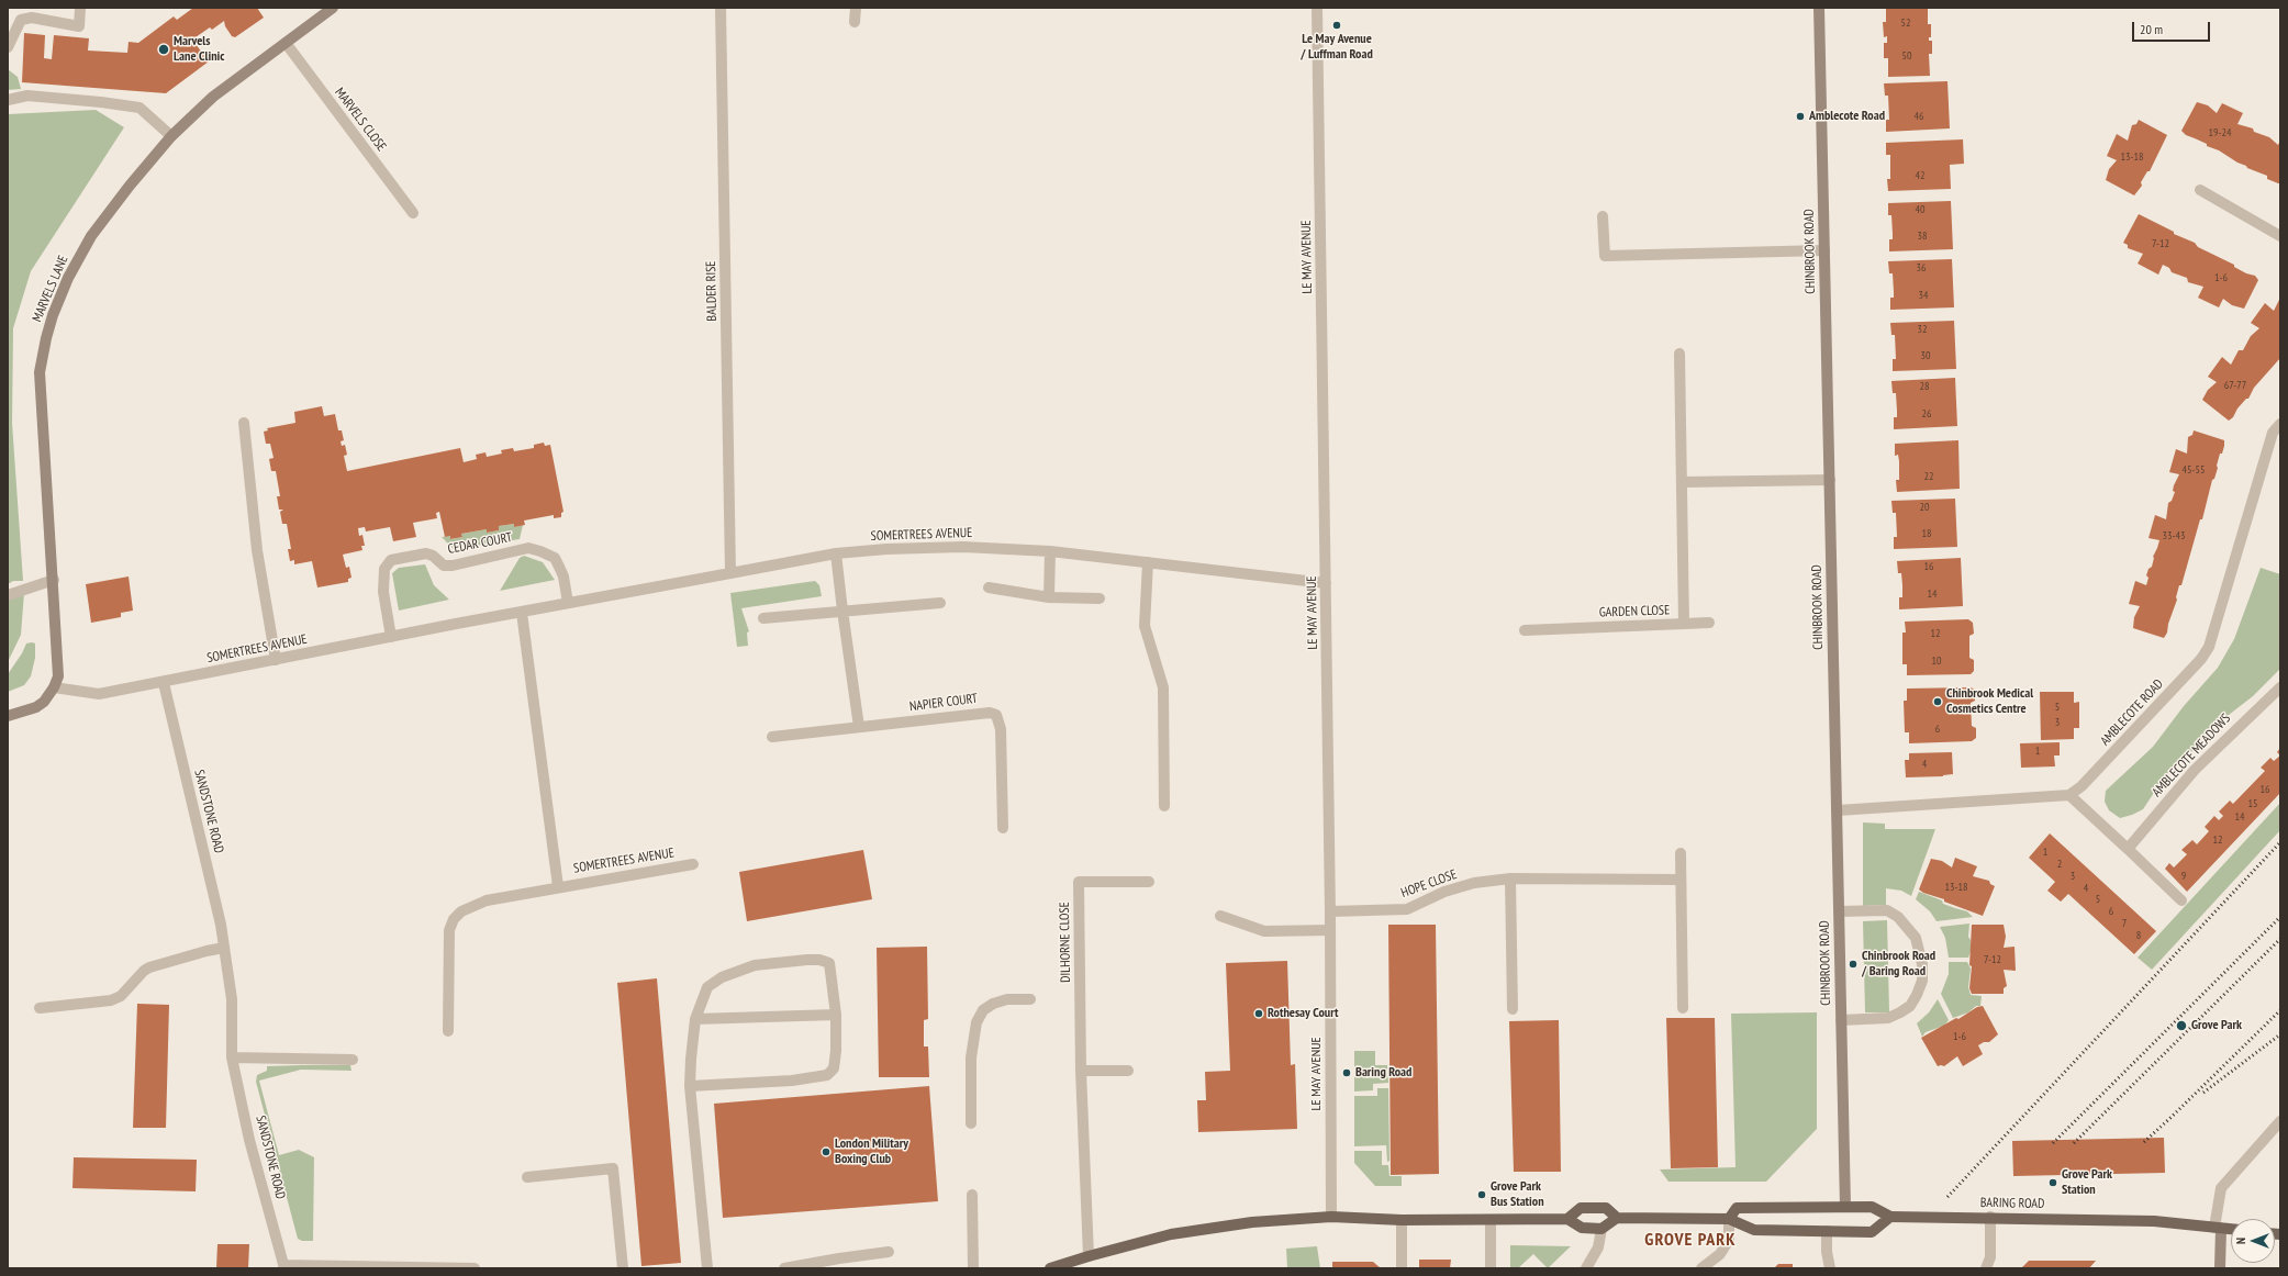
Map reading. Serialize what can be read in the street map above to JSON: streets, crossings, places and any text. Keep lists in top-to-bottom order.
{
  "streets": {
    "main road": ["CHINBROOK ROAD", "MARVELS LANE", "BARING ROAD"],
    "street": [
      "MARVELS CLOSE",
      "LE MAY AVENUE",
      "BALDER RISE",
      "SOMERTREES AVENUE",
      "CEDAR COURT",
      "GARDEN CLOSE",
      "NAPIER COURT",
      "AMBLECOTE ROAD",
      "AMBLECOTE MEADOWS",
      "SANDSTONE ROAD",
      "HOPE CLOSE",
      "DILHORNE CLOSE"
    ]
  },
  "crossings": [
    ["MARVELS CLOSE", "MARVELS LANE"],
    ["CHINBROOK ROAD", "BARING ROAD"],
    ["LE MAY AVENUE", "SOMERTREES AVENUE"],
    ["LE MAY AVENUE", "HOPE CLOSE"],
    ["MARVELS LANE", "SOMERTREES AVENUE"],
    ["BALDER RISE", "SOMERTREES AVENUE"],
    ["SOMERTREES AVENUE", "CEDAR COURT"],
    ["SOMERTREES AVENUE", "SANDSTONE ROAD"]
  ],
  "districts": ["GROVE PARK"],
  "places": [
    "Le May Avenue / Luffman Road",
    "Marvels Lane Clinic",
    "Amblecote Road",
    "Chinbrook Medical Cosmetics Centre",
    "Chinbrook Road / Baring Road",
    "Rothesay Court",
    "Grove Park",
    "Baring Road",
    "London Military Boxing Club",
    "Grove Park Station",
    "Grove Park Bus Station"
  ],
  "house_numbers": [
    "52",
    "50",
    "46",
    "19-24",
    "13-18",
    "42",
    "40",
    "38",
    "7-12",
    "36",
    "1-6",
    "34",
    "32",
    "30",
    "67-77",
    "28",
    "26",
    "45-55",
    "22",
    "20",
    "18",
    "33-43",
    "16",
    "14",
    "12",
    "10",
    "5",
    "3",
    "6",
    "1",
    "4",
    "16",
    "15",
    "14",
    "12",
    "1",
    "2",
    "3",
    "9",
    "13-18",
    "4",
    "5",
    "6",
    "7",
    "8",
    "7-12",
    "1-6"
  ],
  "scale_bar": "20 m",
  "north": "left"
}
